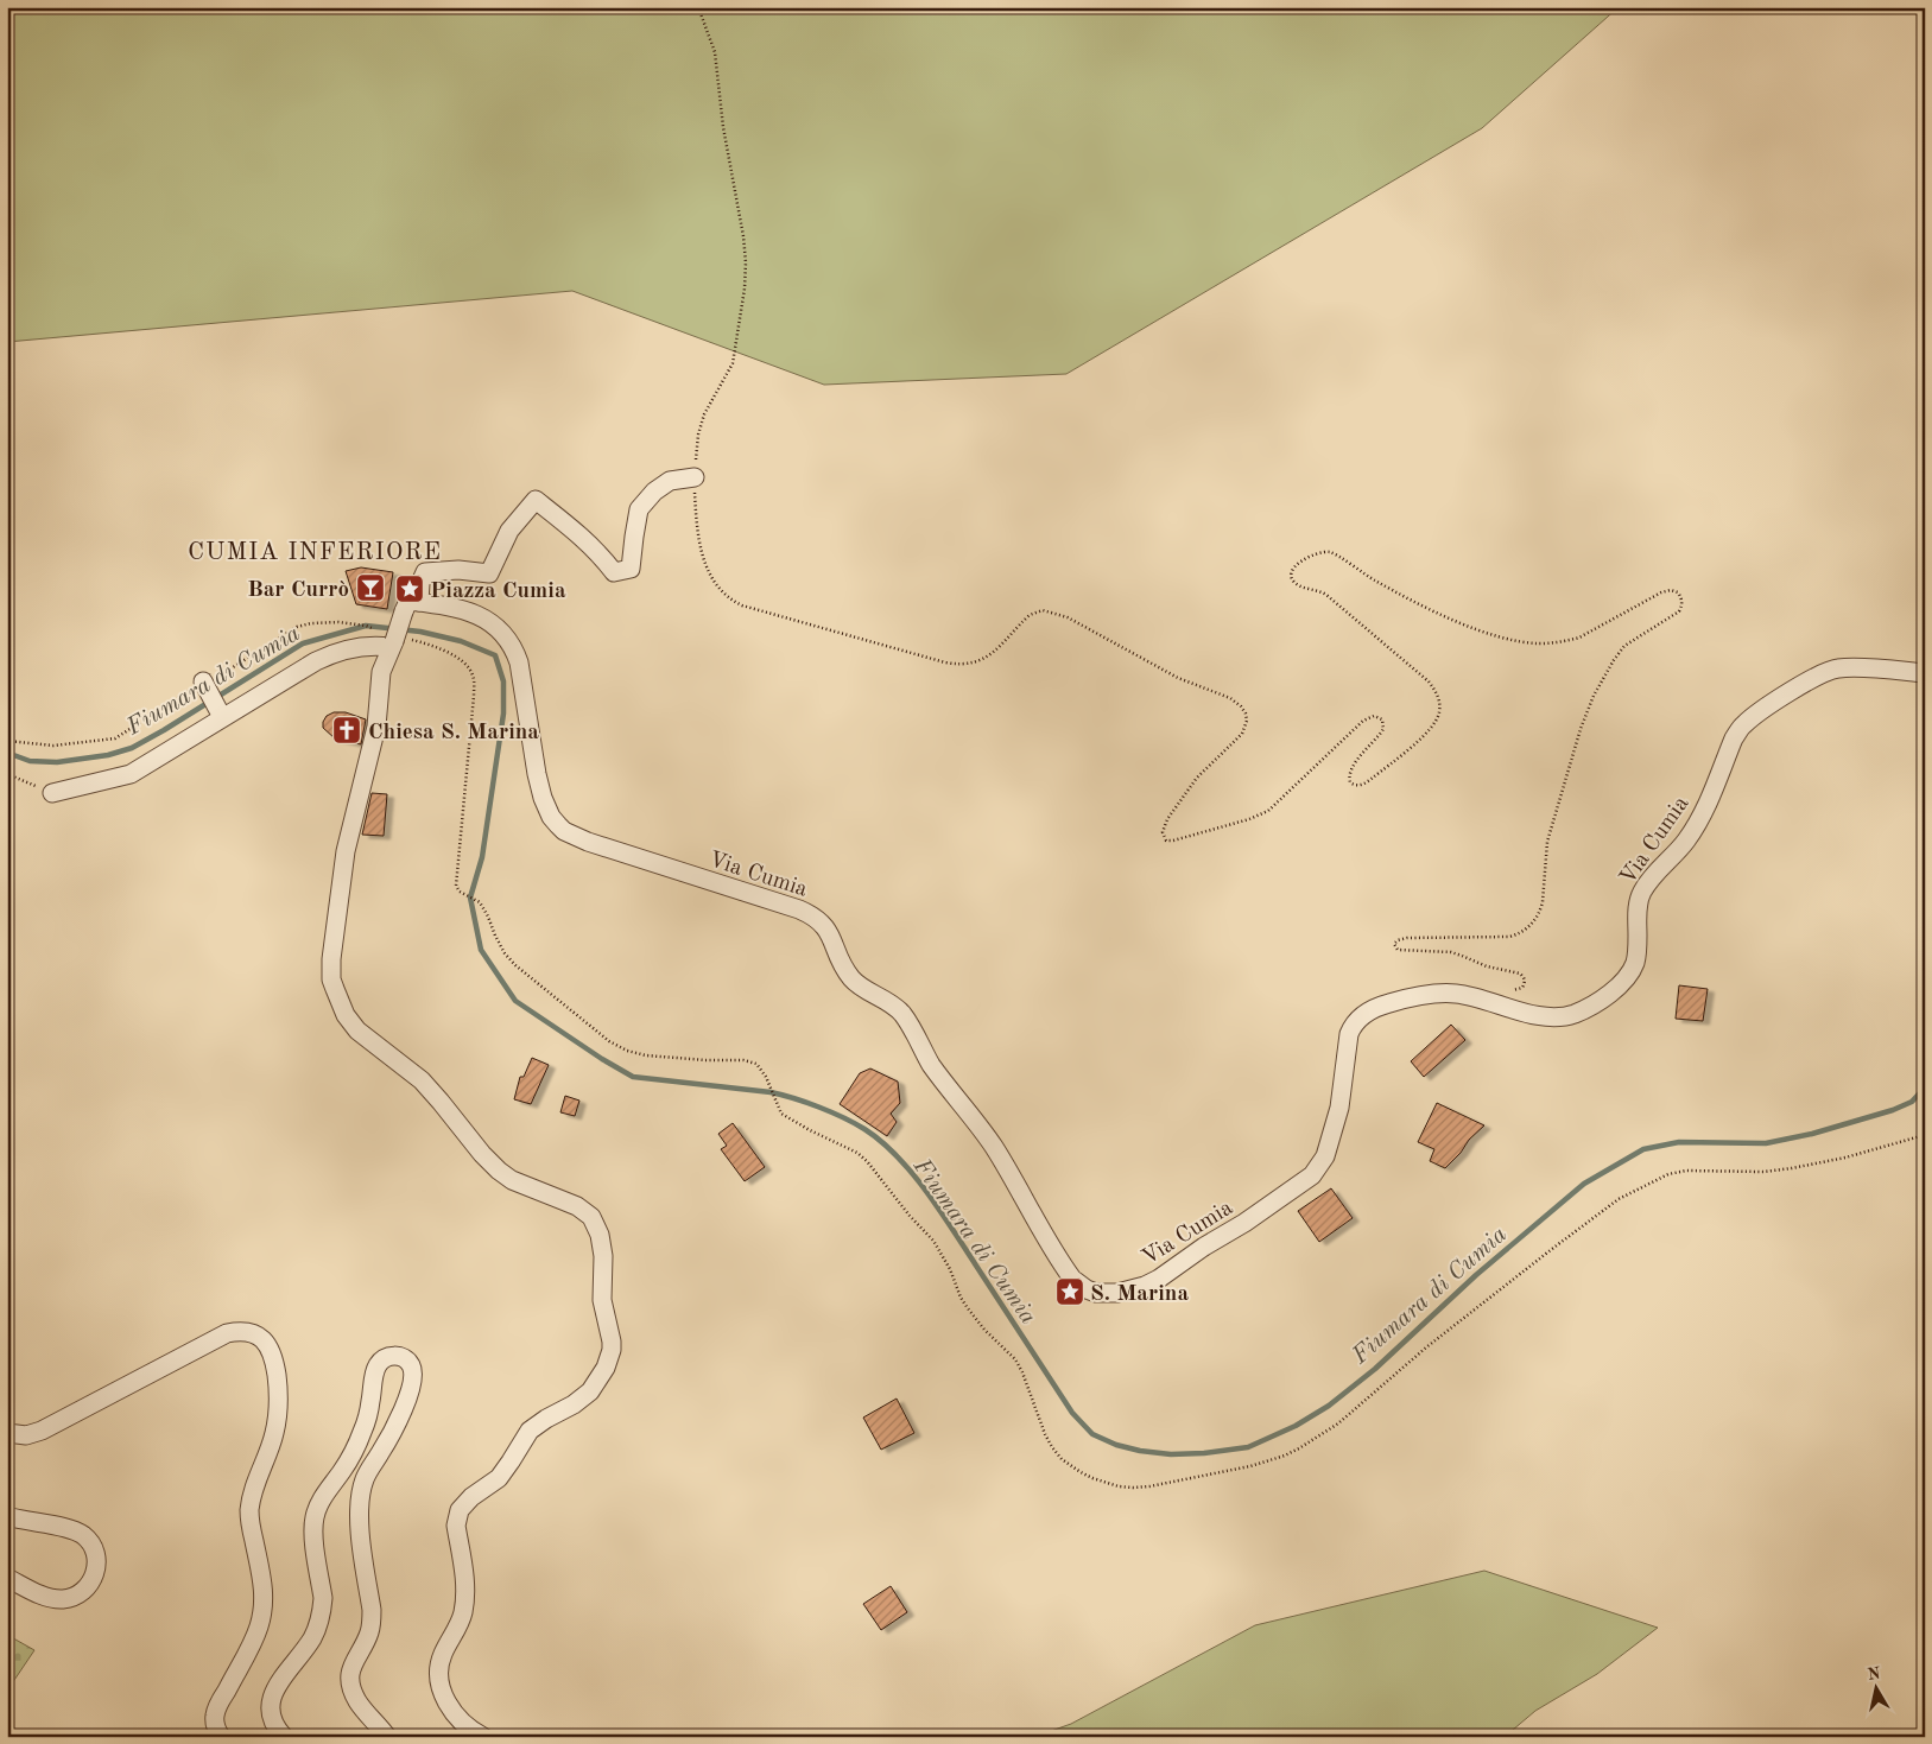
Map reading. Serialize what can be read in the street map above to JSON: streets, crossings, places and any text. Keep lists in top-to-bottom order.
{
  "streets": {
    "street": ["Via Cumia"]
  },
  "districts": ["CUMIA INFERIORE"],
  "water": ["Fiumara di Cumia"],
  "places": {
    "bar": ["Bar Currò"],
    "place": ["Piazza Cumia", "S. Marina"],
    "church": ["Chiesa S. Marina"]
  },
  "north": "top"
}
